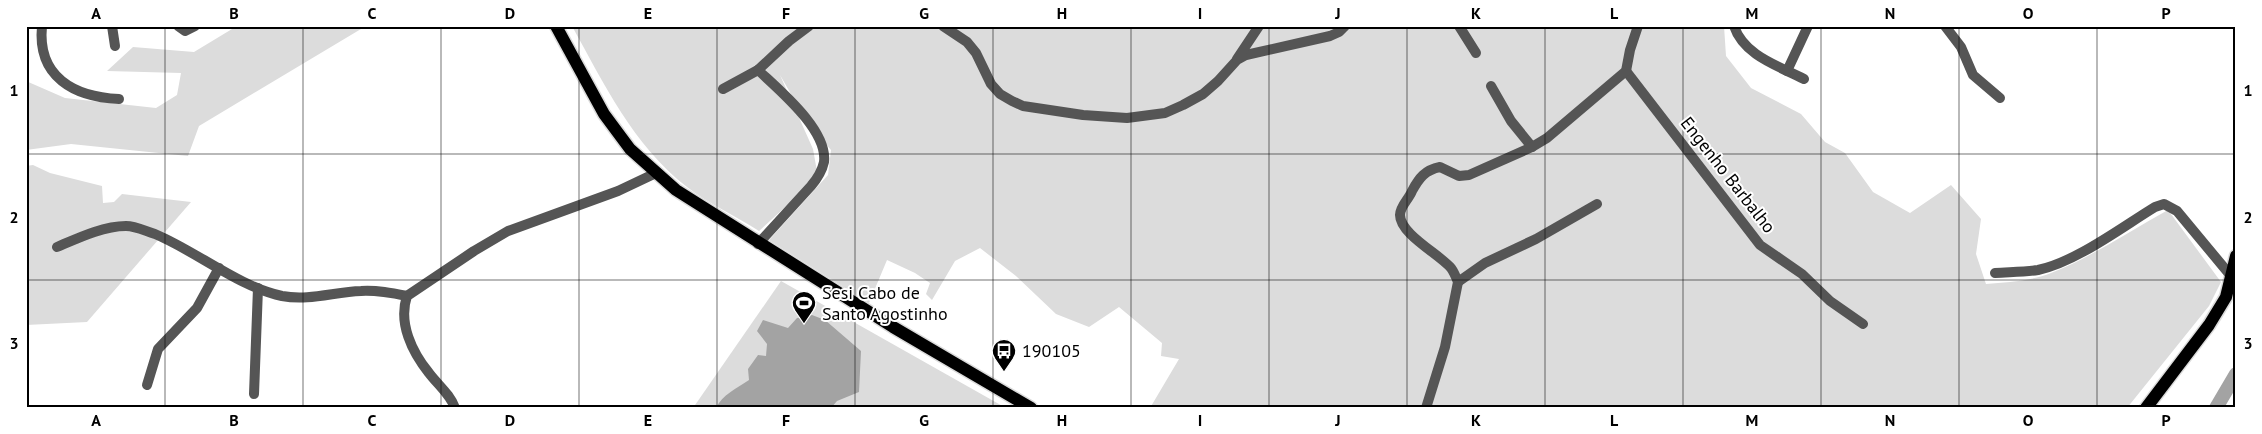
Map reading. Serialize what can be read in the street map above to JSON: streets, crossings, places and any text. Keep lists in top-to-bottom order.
{
  "streets": {
    "street": ["Engenho Barbalho"]
  },
  "places": {
    "sports": ["Sesi Cabo de Santo Agostinho"],
    "bus stop": ["190105"]
  },
  "grid": {
    "columns": [
      "A",
      "B",
      "C",
      "D",
      "E",
      "F",
      "G",
      "H",
      "I",
      "J",
      "K",
      "L",
      "M",
      "N",
      "O",
      "P"
    ],
    "rows": ["1", "2", "3"]
  }
}
